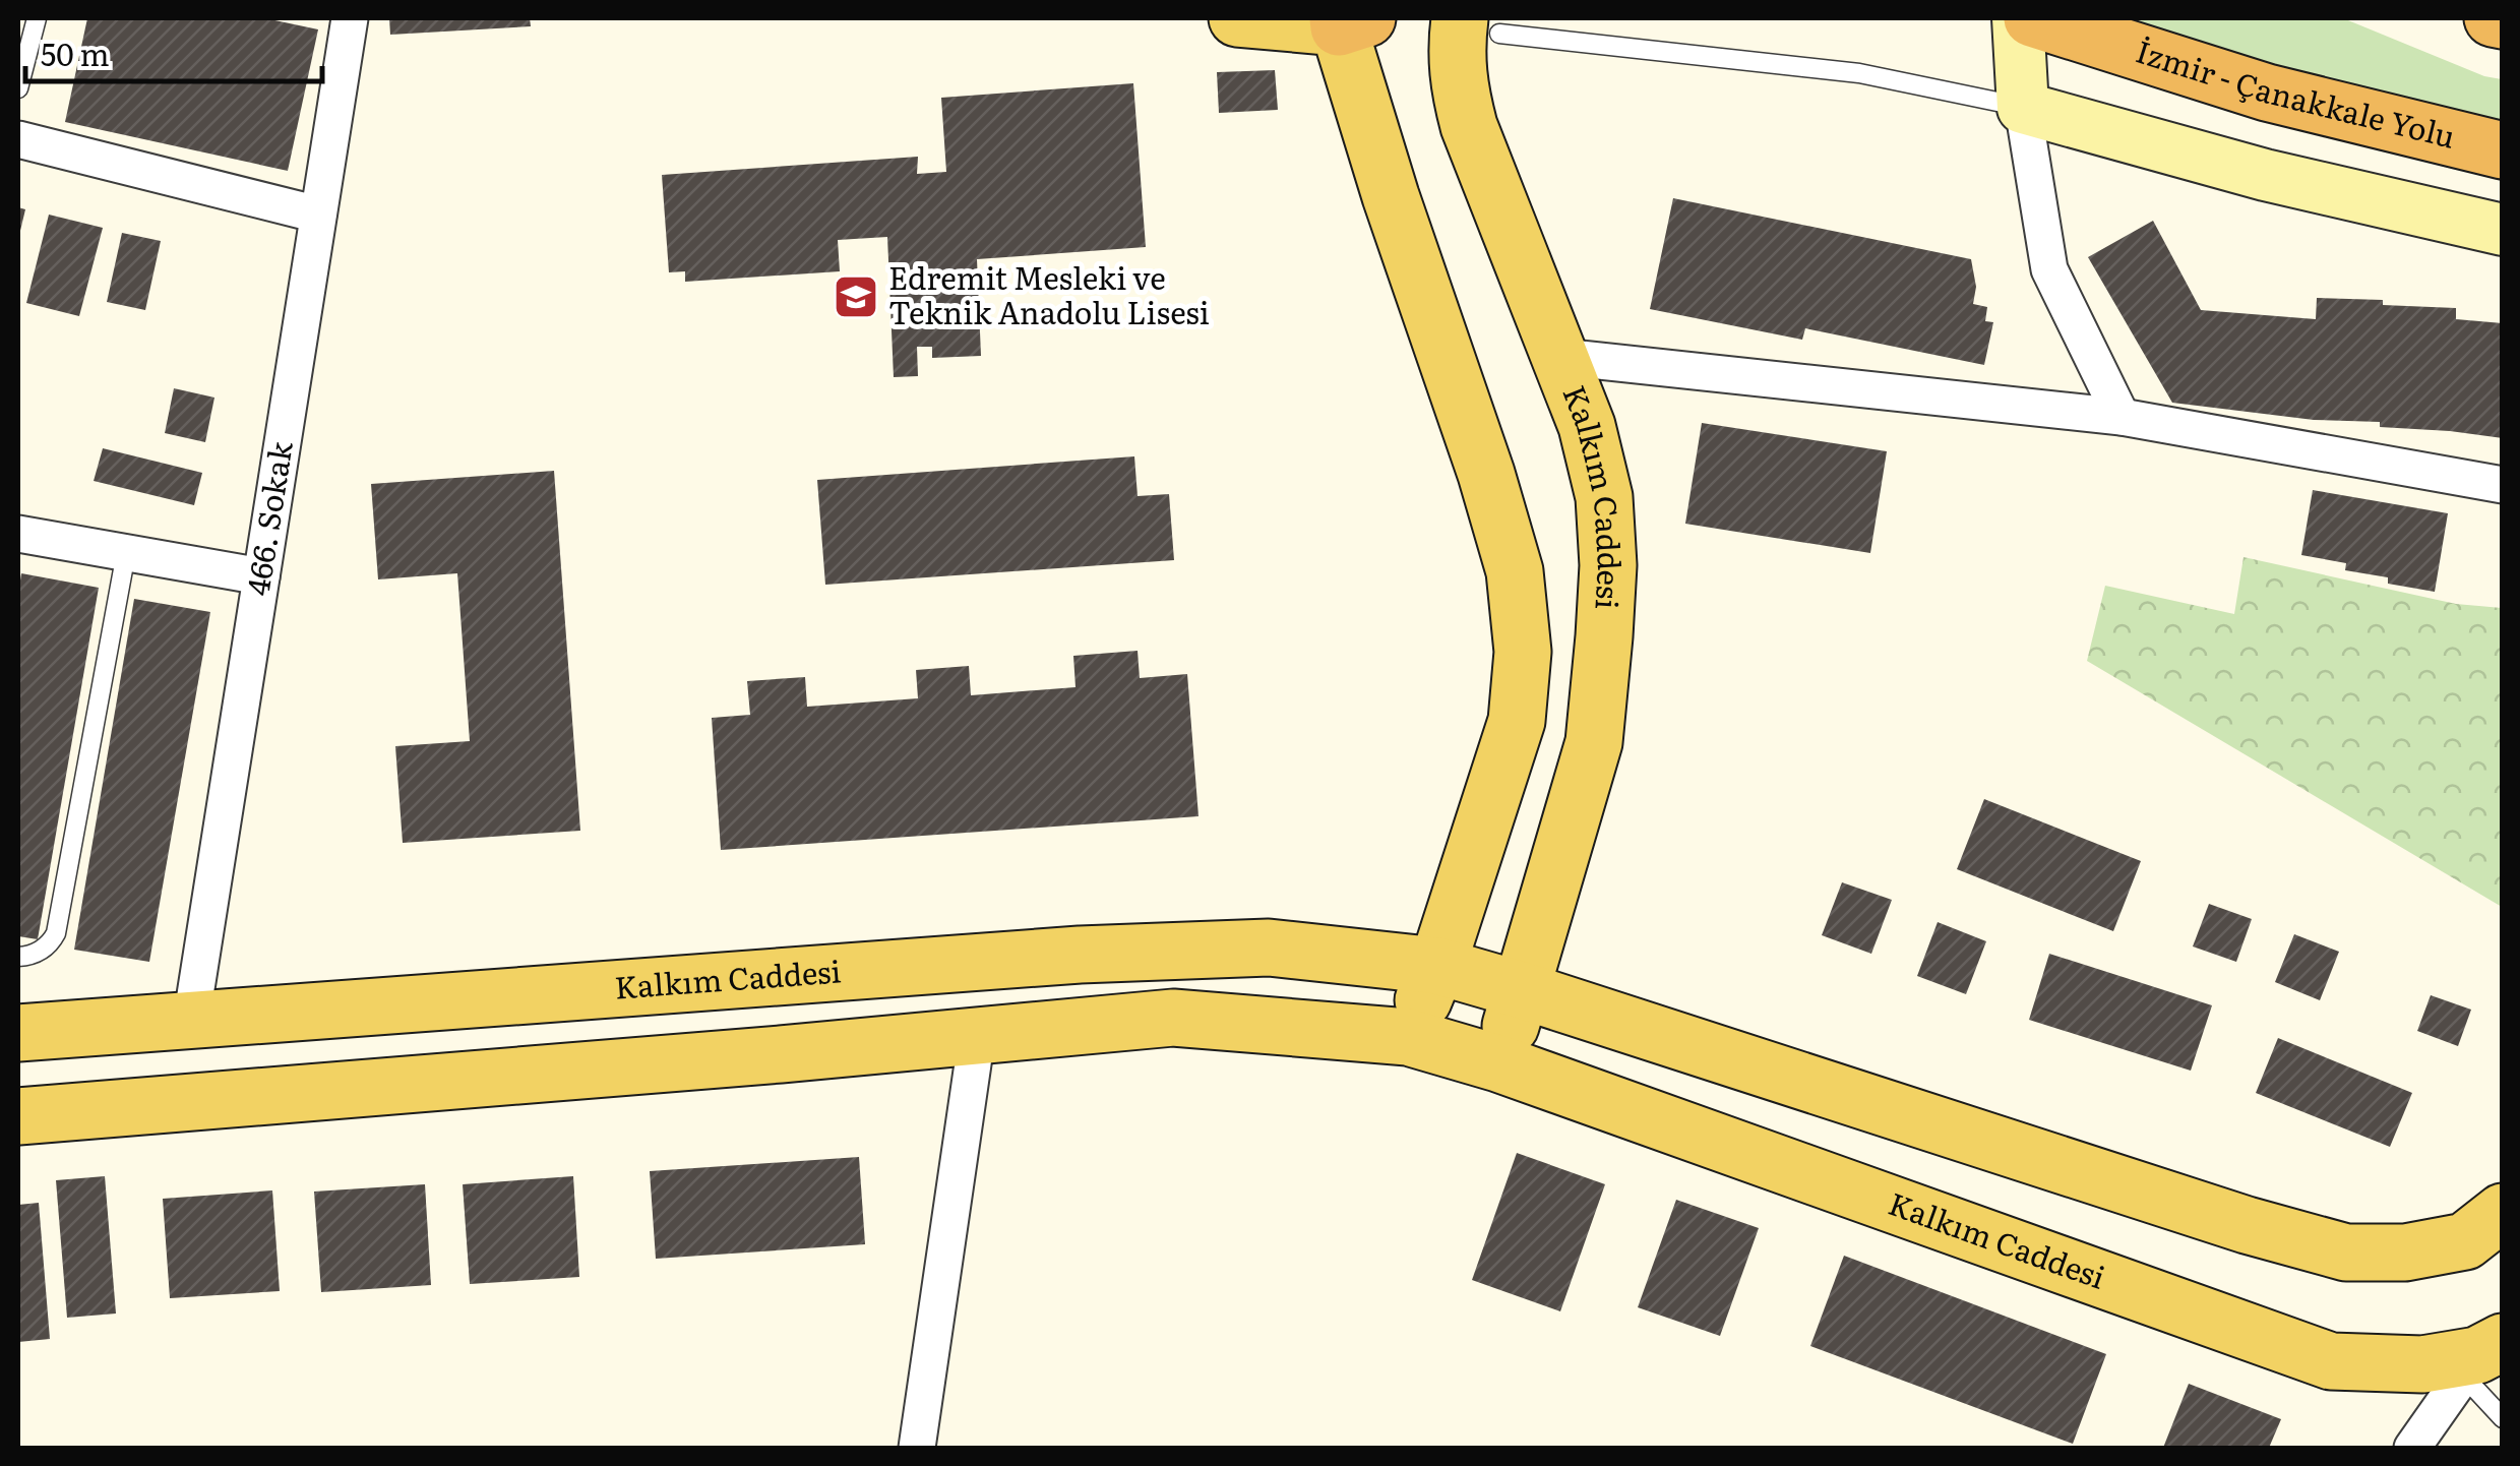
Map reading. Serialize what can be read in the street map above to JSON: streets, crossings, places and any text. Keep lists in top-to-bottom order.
{
  "streets": {
    "highway": ["İzmir - Çanakkale Yolu"],
    "main road": ["Kalkım Caddesi"],
    "street": ["466. Sokak"]
  },
  "crossings": [
    ["Kalkım Caddesi", "466. Sokak"]
  ],
  "places": {
    "school or university": ["Edremit Mesleki ve Teknik Anadolu Lisesi"]
  },
  "scale_bar": "50 m"
}
